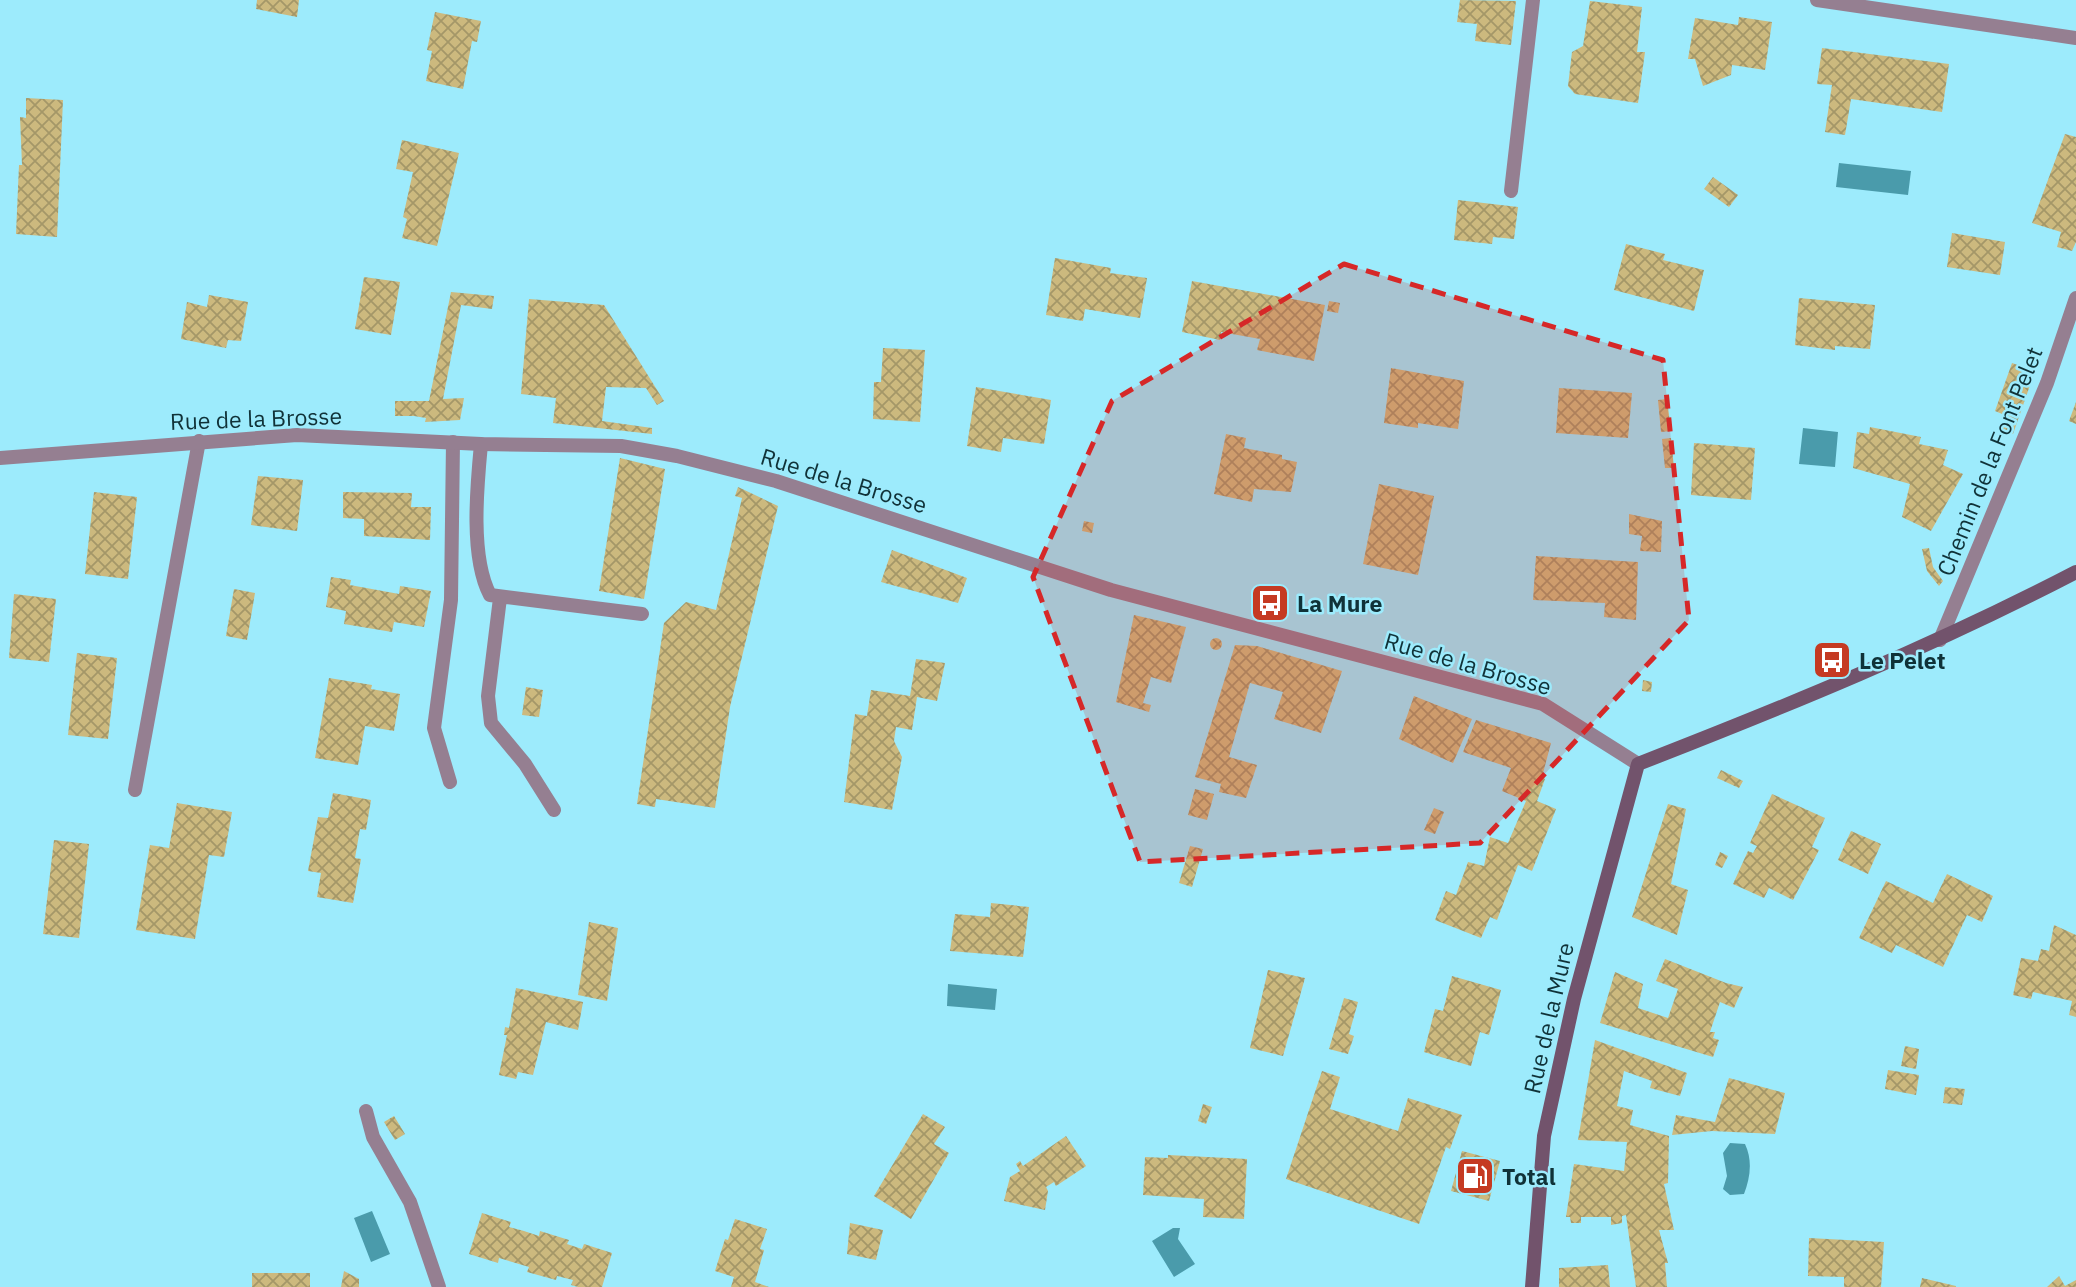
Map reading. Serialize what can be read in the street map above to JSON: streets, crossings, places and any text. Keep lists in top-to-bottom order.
{
  "streets": {
    "main road": ["Rue de la Mure"],
    "street": ["Rue de la Brosse", "Chemin de la Font Pelet"]
  },
  "crossings": [
    ["Rue de la Brosse", "Rue de la Mure"]
  ],
  "places": {
    "bus stop": ["La Mure", "Le Pelet"],
    "fuel station": ["Total"]
  }
}
